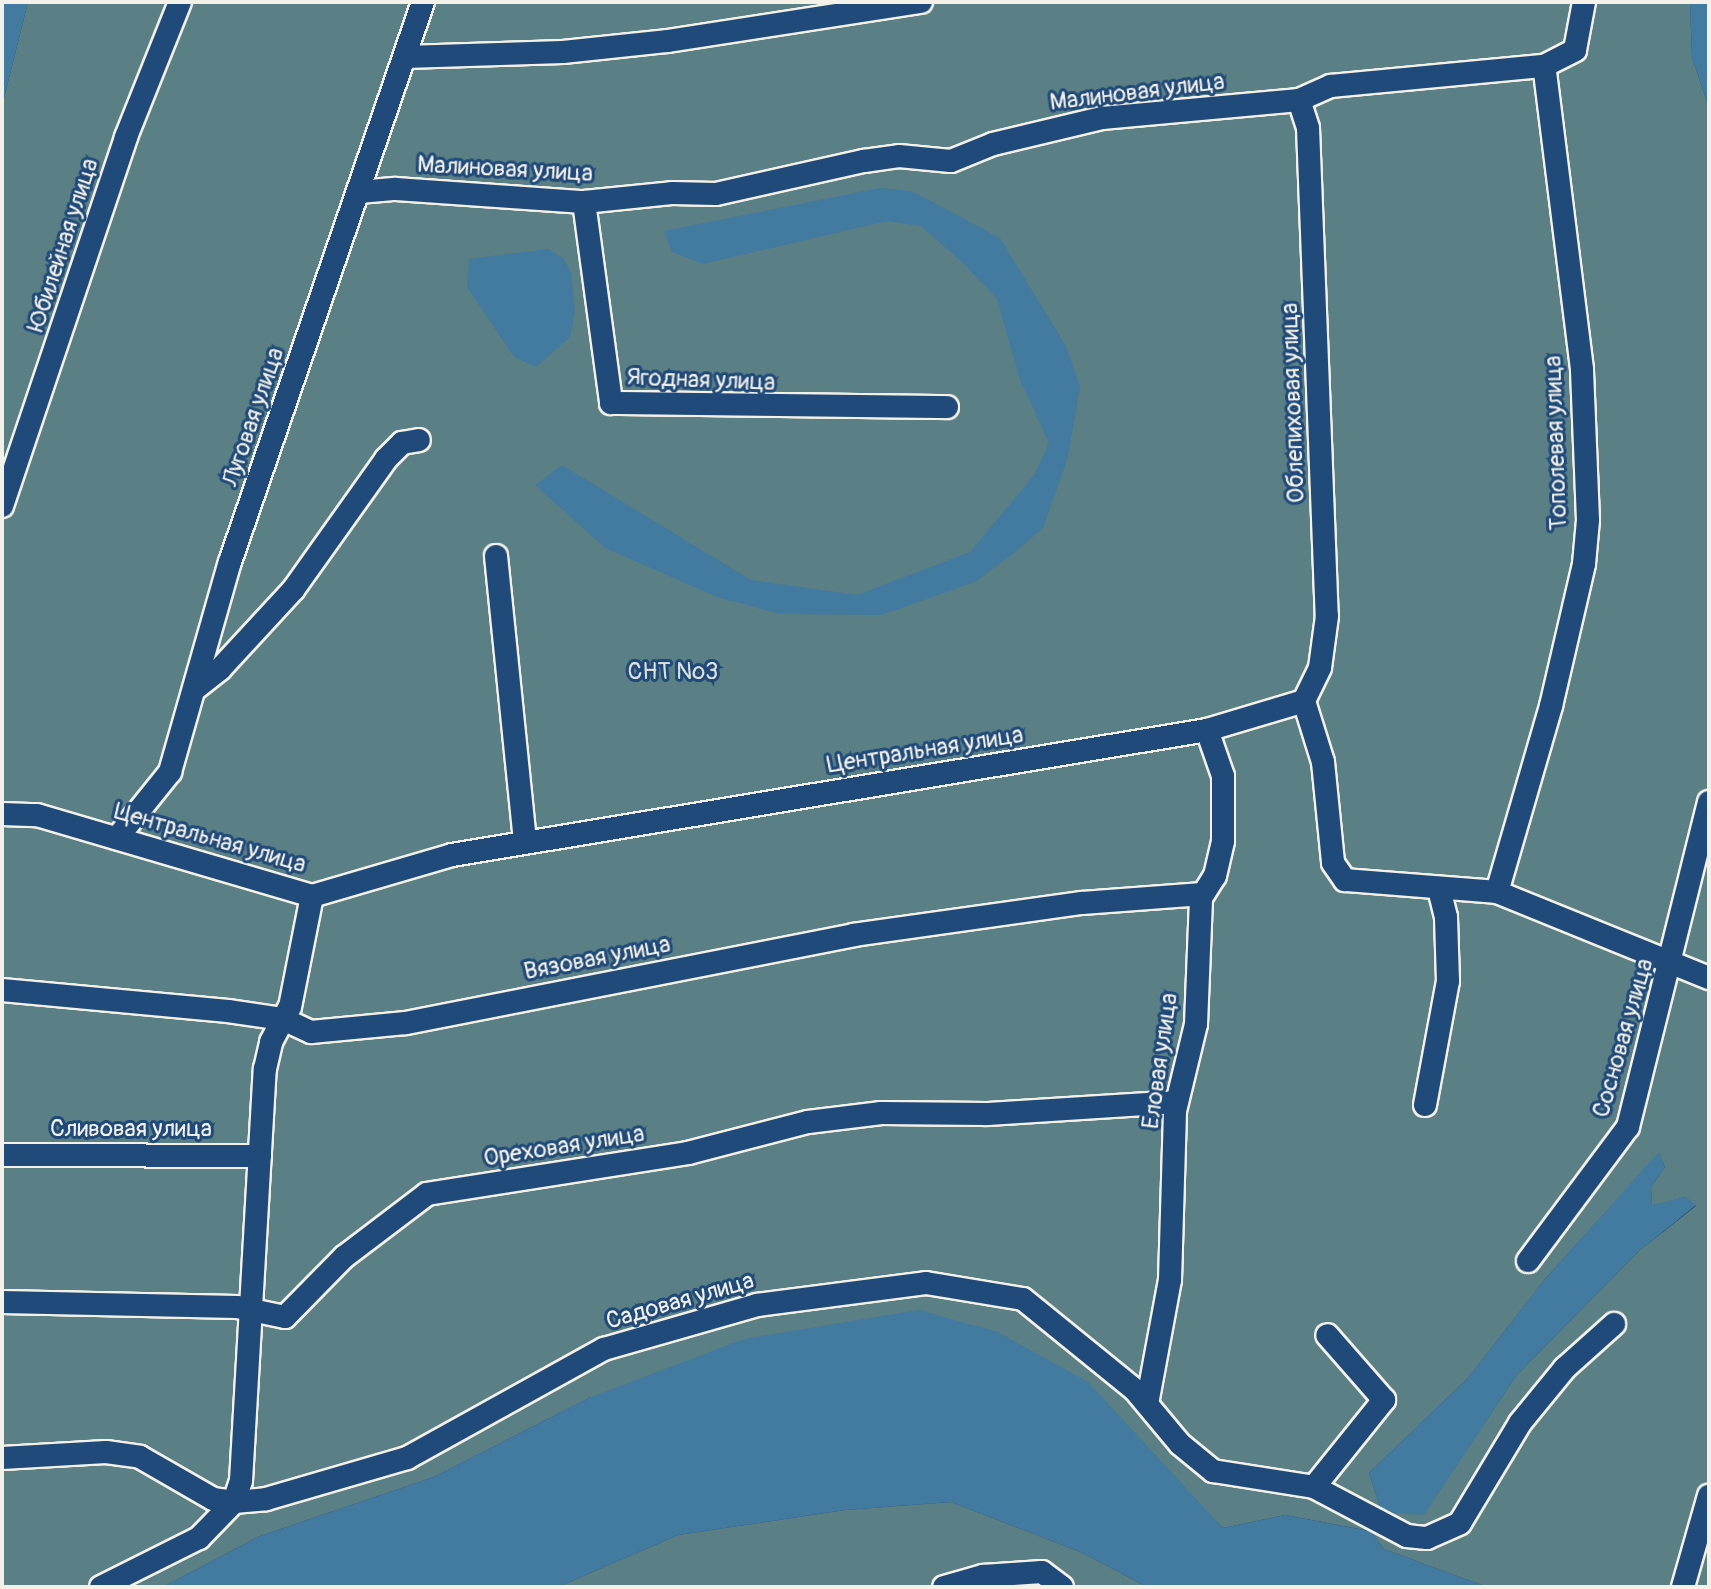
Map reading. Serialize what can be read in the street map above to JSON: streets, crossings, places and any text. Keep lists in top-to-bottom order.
{
  "streets": {
    "street": [
      "Малиновая улица",
      "Юбилейная улица",
      "Ягодная улица",
      "Облепиховая улица",
      "Луговая улица",
      "Тополевая улица",
      "Центральная улица",
      "Вязовая улица",
      "Сосновая улица",
      "Еловая улица",
      "Сливовая улица",
      "Ореховая улица",
      "Садовая улица"
    ]
  },
  "crossings": [
    ["Малиновая улица", "Ягодная улица"],
    ["Малиновая улица", "Облепиховая улица"],
    ["Малиновая улица", "Луговая улица"],
    ["Малиновая улица", "Тополевая улица"],
    ["Облепиховая улица", "Центральная улица"],
    ["Луговая улица", "Центральная улица"],
    ["Центральная улица", "Еловая улица"],
    ["Вязовая улица", "Еловая улица"],
    ["Еловая улица", "Ореховая улица"],
    ["Еловая улица", "Садовая улица"]
  ],
  "parks": ["СНТ №3"]
}
